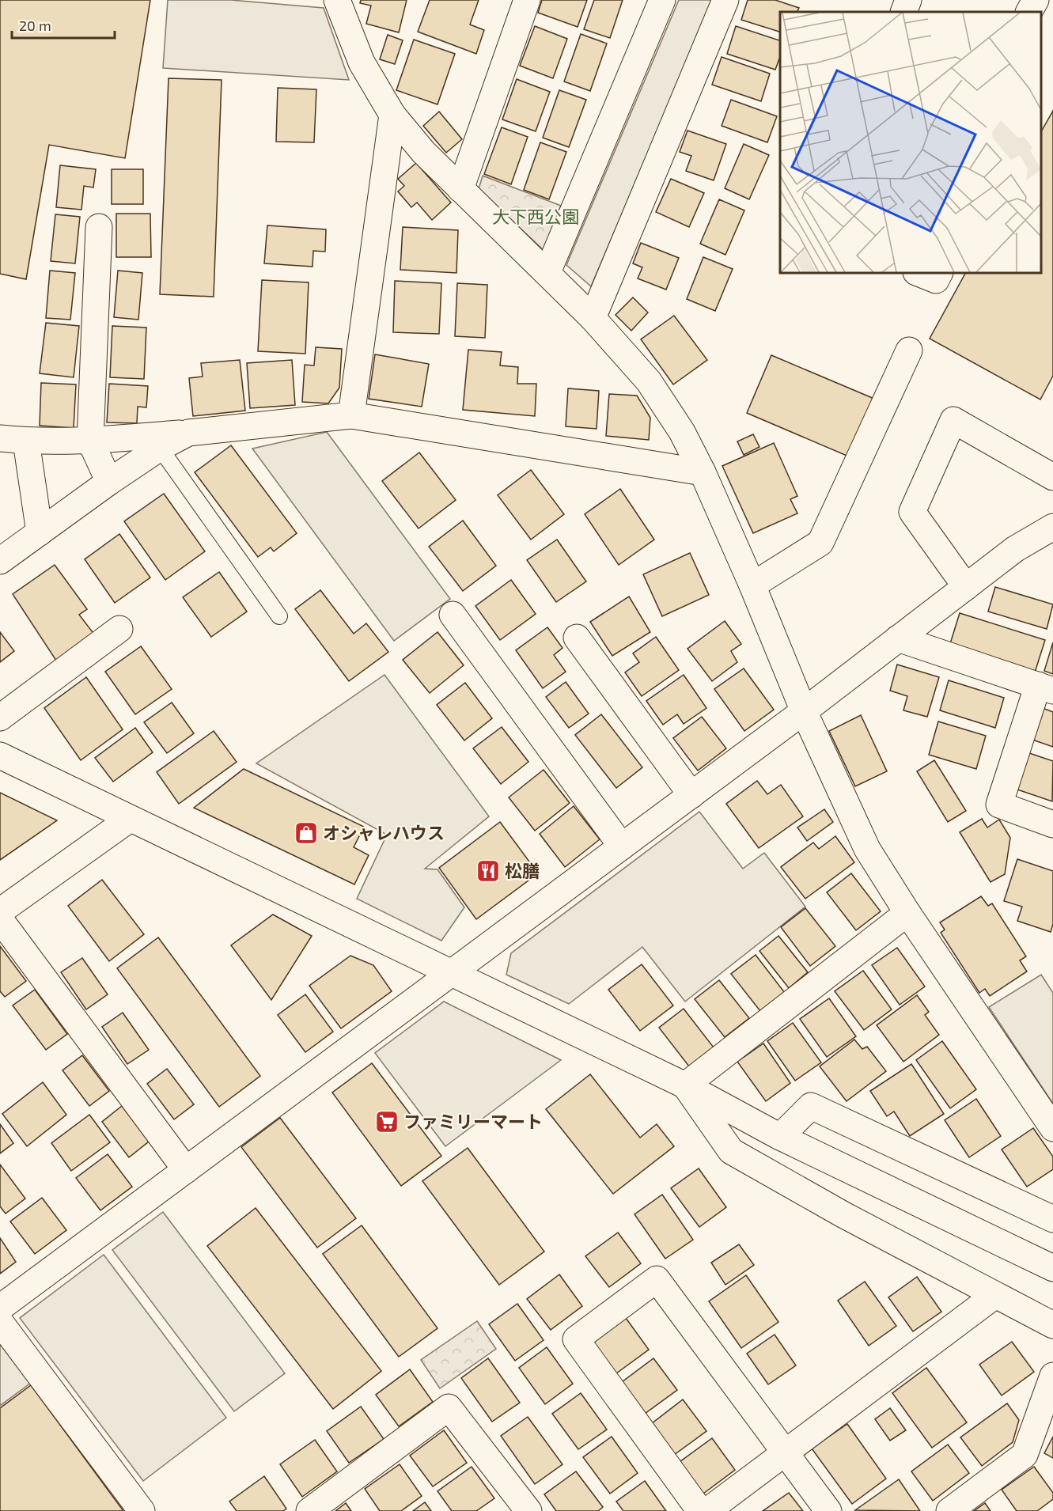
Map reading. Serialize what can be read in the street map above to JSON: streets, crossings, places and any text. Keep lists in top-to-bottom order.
{
  "parks": ["大下西公園"],
  "places": {
    "shop": ["オシャレハウス"],
    "restaurant": ["松膳"],
    "supermarket": ["ファミリーマート"]
  },
  "scale_bar": "20 m"
}
